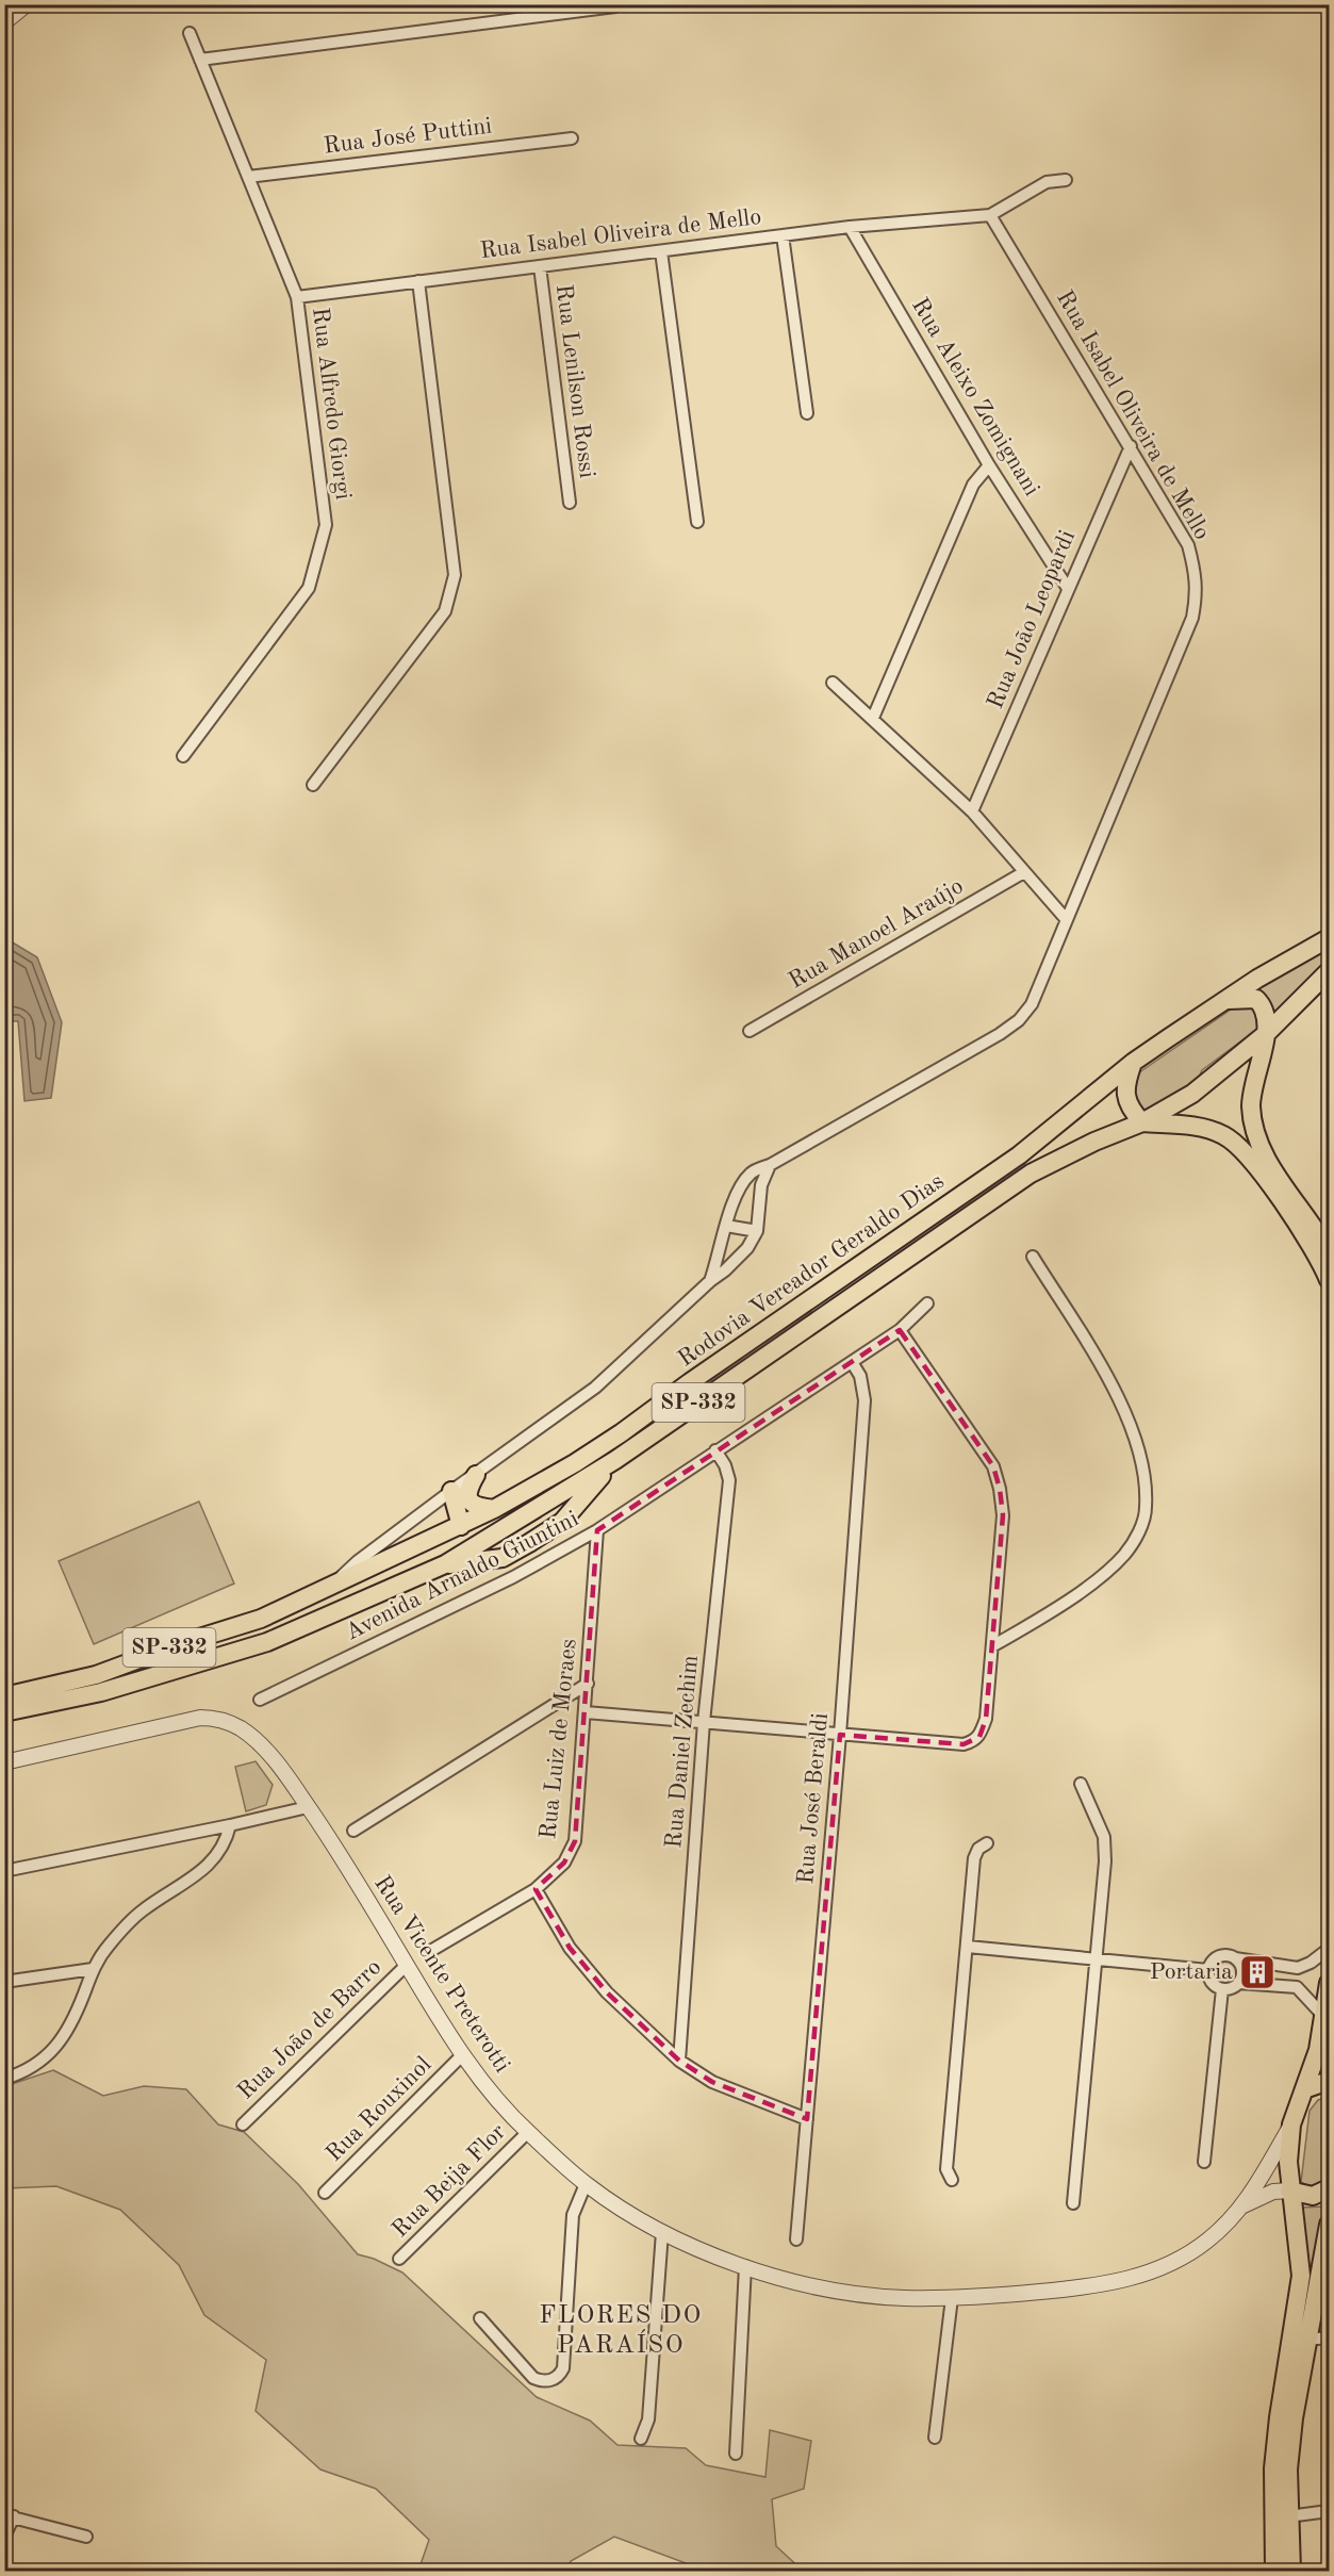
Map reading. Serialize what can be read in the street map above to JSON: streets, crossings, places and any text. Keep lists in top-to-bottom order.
{
  "streets": {
    "main road": ["Rodovia Vereador Geraldo Dias", "SP-332"],
    "street": [
      "Rua José Puttini",
      "Rua Isabel Oliveira de Mello",
      "Rua Lenilson Rossi",
      "Rua Aleixo Zomignani",
      "Rua Alfredo Giorgi",
      "Rua João Leopardi",
      "Rua Manoel Araújo",
      "Avenida Arnaldo Giuntini",
      "Rua Luiz de Moraes",
      "Rua Daniel Zechim",
      "Rua José Beraldi",
      "Rua Vicente Preterotti",
      "Rua João de Barro",
      "Rua Rouxinol",
      "Rua Beija Flor"
    ]
  },
  "crossings": [
    ["Rua José Puttini", "Rua Alfredo Giorgi"],
    ["Rua Isabel Oliveira de Mello", "Rua Lenilson Rossi"],
    ["Rua Isabel Oliveira de Mello", "Rua Aleixo Zomignani"],
    ["Rua Isabel Oliveira de Mello", "Rua Alfredo Giorgi"],
    ["Rua Isabel Oliveira de Mello", "Rua João Leopardi"],
    ["Rua Aleixo Zomignani", "Rua João Leopardi"],
    ["Avenida Arnaldo Giuntini", "Rua Luiz de Moraes"],
    ["Avenida Arnaldo Giuntini", "Rua Daniel Zechim"],
    ["Avenida Arnaldo Giuntini", "Rua José Beraldi"],
    ["Rua Vicente Preterotti", "Rua João de Barro"],
    ["Rua Vicente Preterotti", "Rua Rouxinol"],
    ["Rua Vicente Preterotti", "Rua Beija Flor"]
  ],
  "districts": ["FLORES DO PARAÍSO"],
  "places": {
    "building": ["Portaria"]
  }
}
